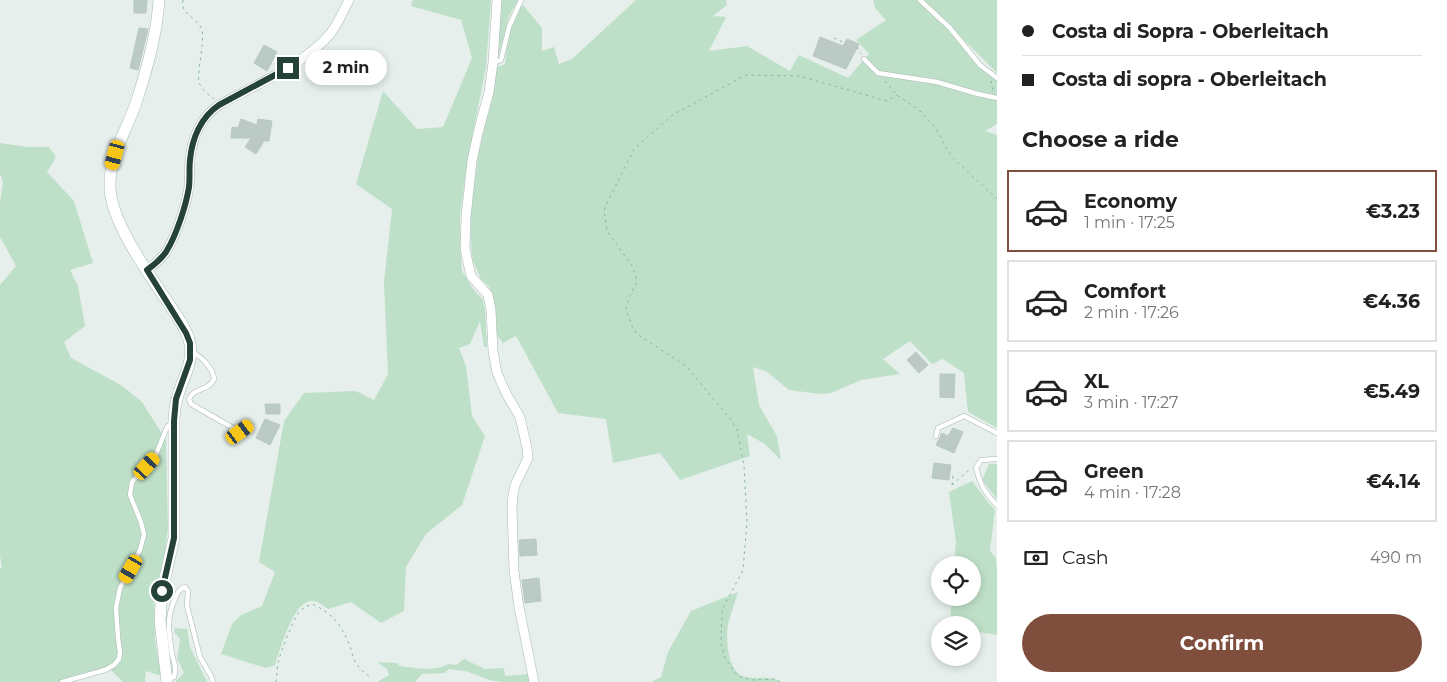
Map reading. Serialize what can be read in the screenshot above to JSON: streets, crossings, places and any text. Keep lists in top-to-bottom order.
{
  "page": {
    "banner": ["Costa di Sopra - Oberleitach", "Costa di sopra - Oberleitach"],
    "bubble": "2 min",
    "heading": "Choose a ride",
    "list": [
      {
        "name": "Economy",
        "note": "1 min · 17:25",
        "value": "€3.23"
      },
      {
        "name": "Comfort",
        "note": "2 min · 17:26",
        "value": "€4.36"
      },
      {
        "name": "XL",
        "note": "3 min · 17:27",
        "value": "€5.49"
      },
      {
        "name": "Green",
        "note": "4 min · 17:28",
        "value": "€4.14"
      }
    ],
    "pay": ["Cash", "490 m"],
    "buttons": "Confirm"
  }
}
